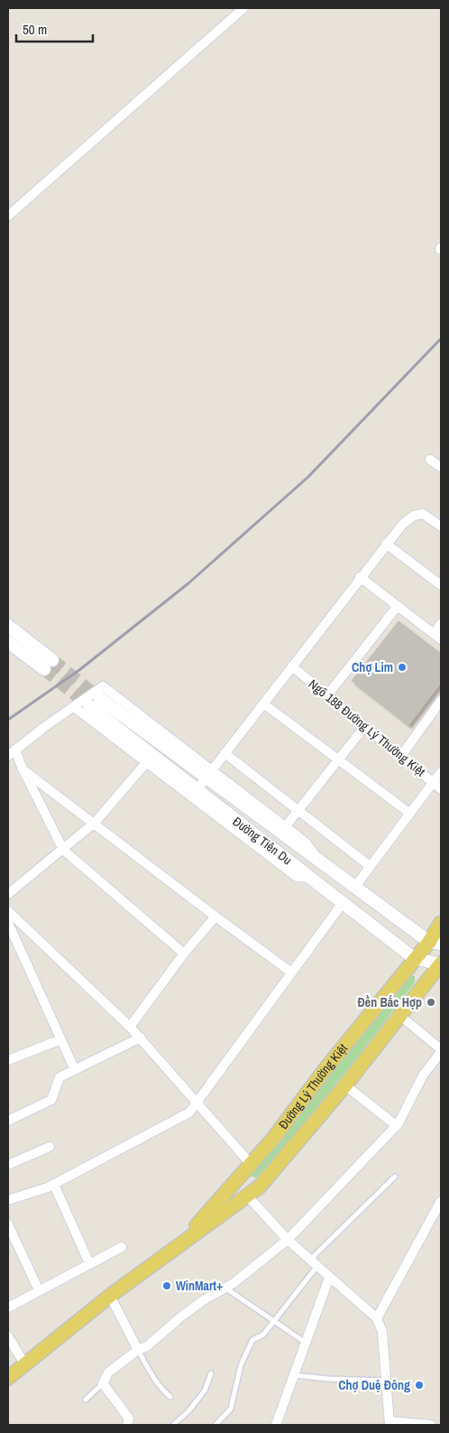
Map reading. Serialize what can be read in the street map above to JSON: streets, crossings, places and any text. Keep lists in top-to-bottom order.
{
  "streets": {
    "main road": ["Đường Tiên Du", "Đường Lý Thường Kiệt"],
    "street": ["Ngõ 188 Đường Lý Thường Kiệt"]
  },
  "crossings": [
    ["Đường Tiên Du", "Đường Lý Thường Kiệt"]
  ],
  "places": [
    "Chợ Lim",
    "Đền Bắc Hợp",
    "WinMart+",
    "Chợ Duệ Đông"
  ],
  "scale_bar": "50 m"
}
